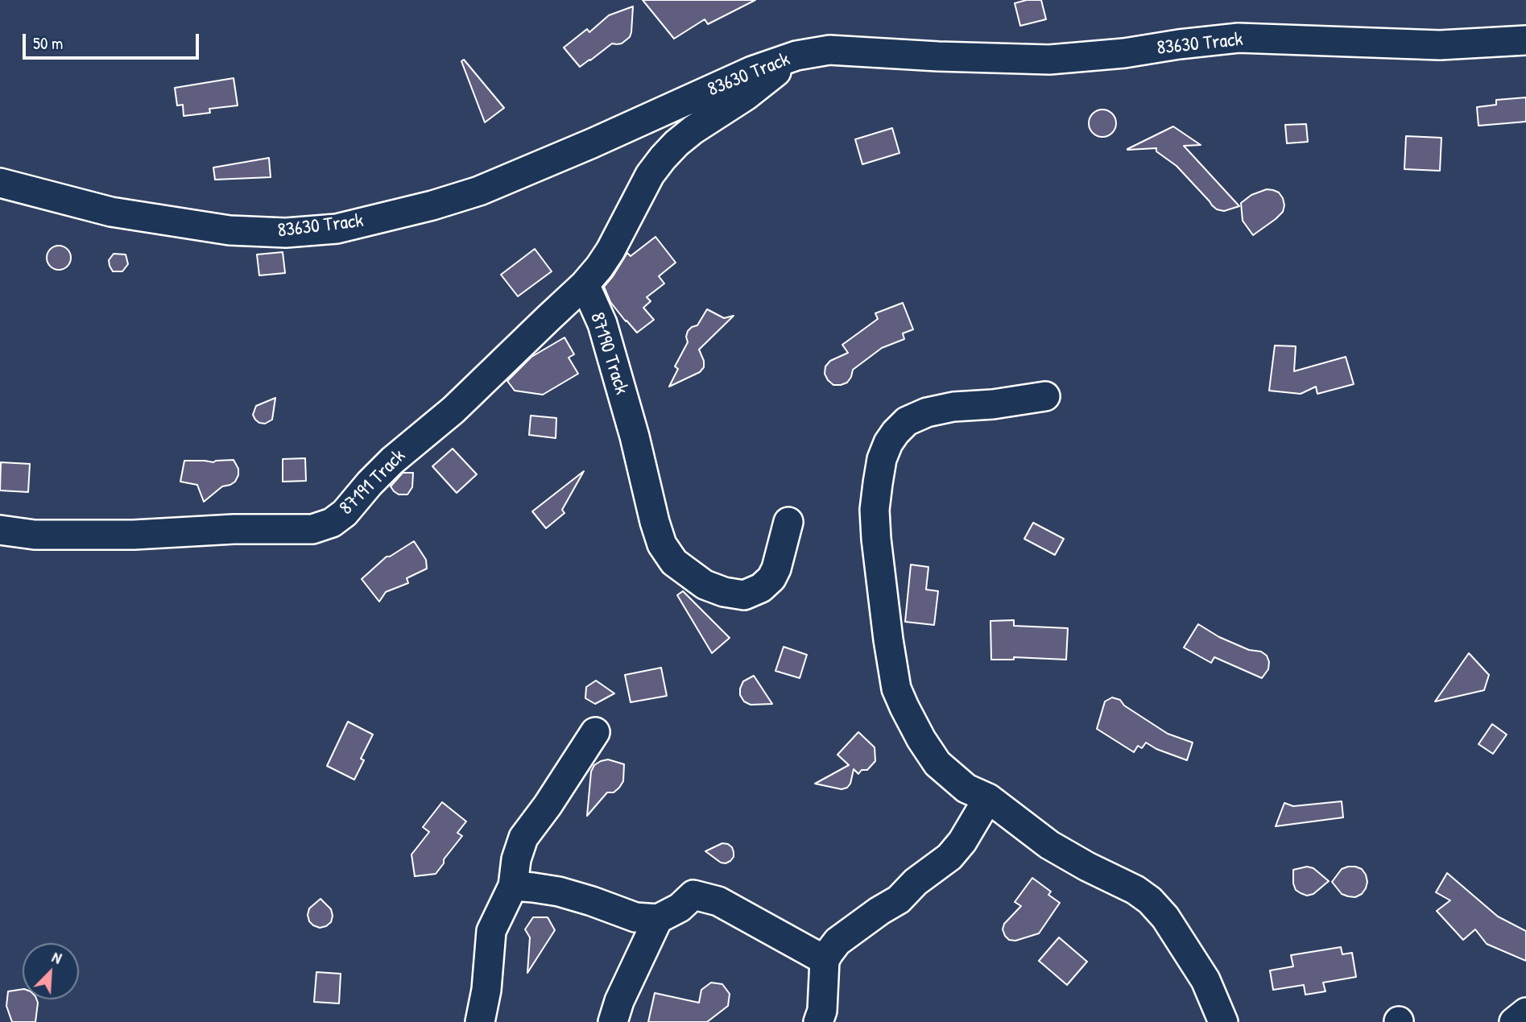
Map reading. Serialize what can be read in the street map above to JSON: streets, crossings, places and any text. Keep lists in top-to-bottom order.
{
  "streets": {
    "street": ["83630 Track", "87190 Track", "87191 Track"]
  },
  "crossings": [
    ["87190 Track", "87191 Track"]
  ],
  "scale_bar": "50 m",
  "north": "top right"
}
